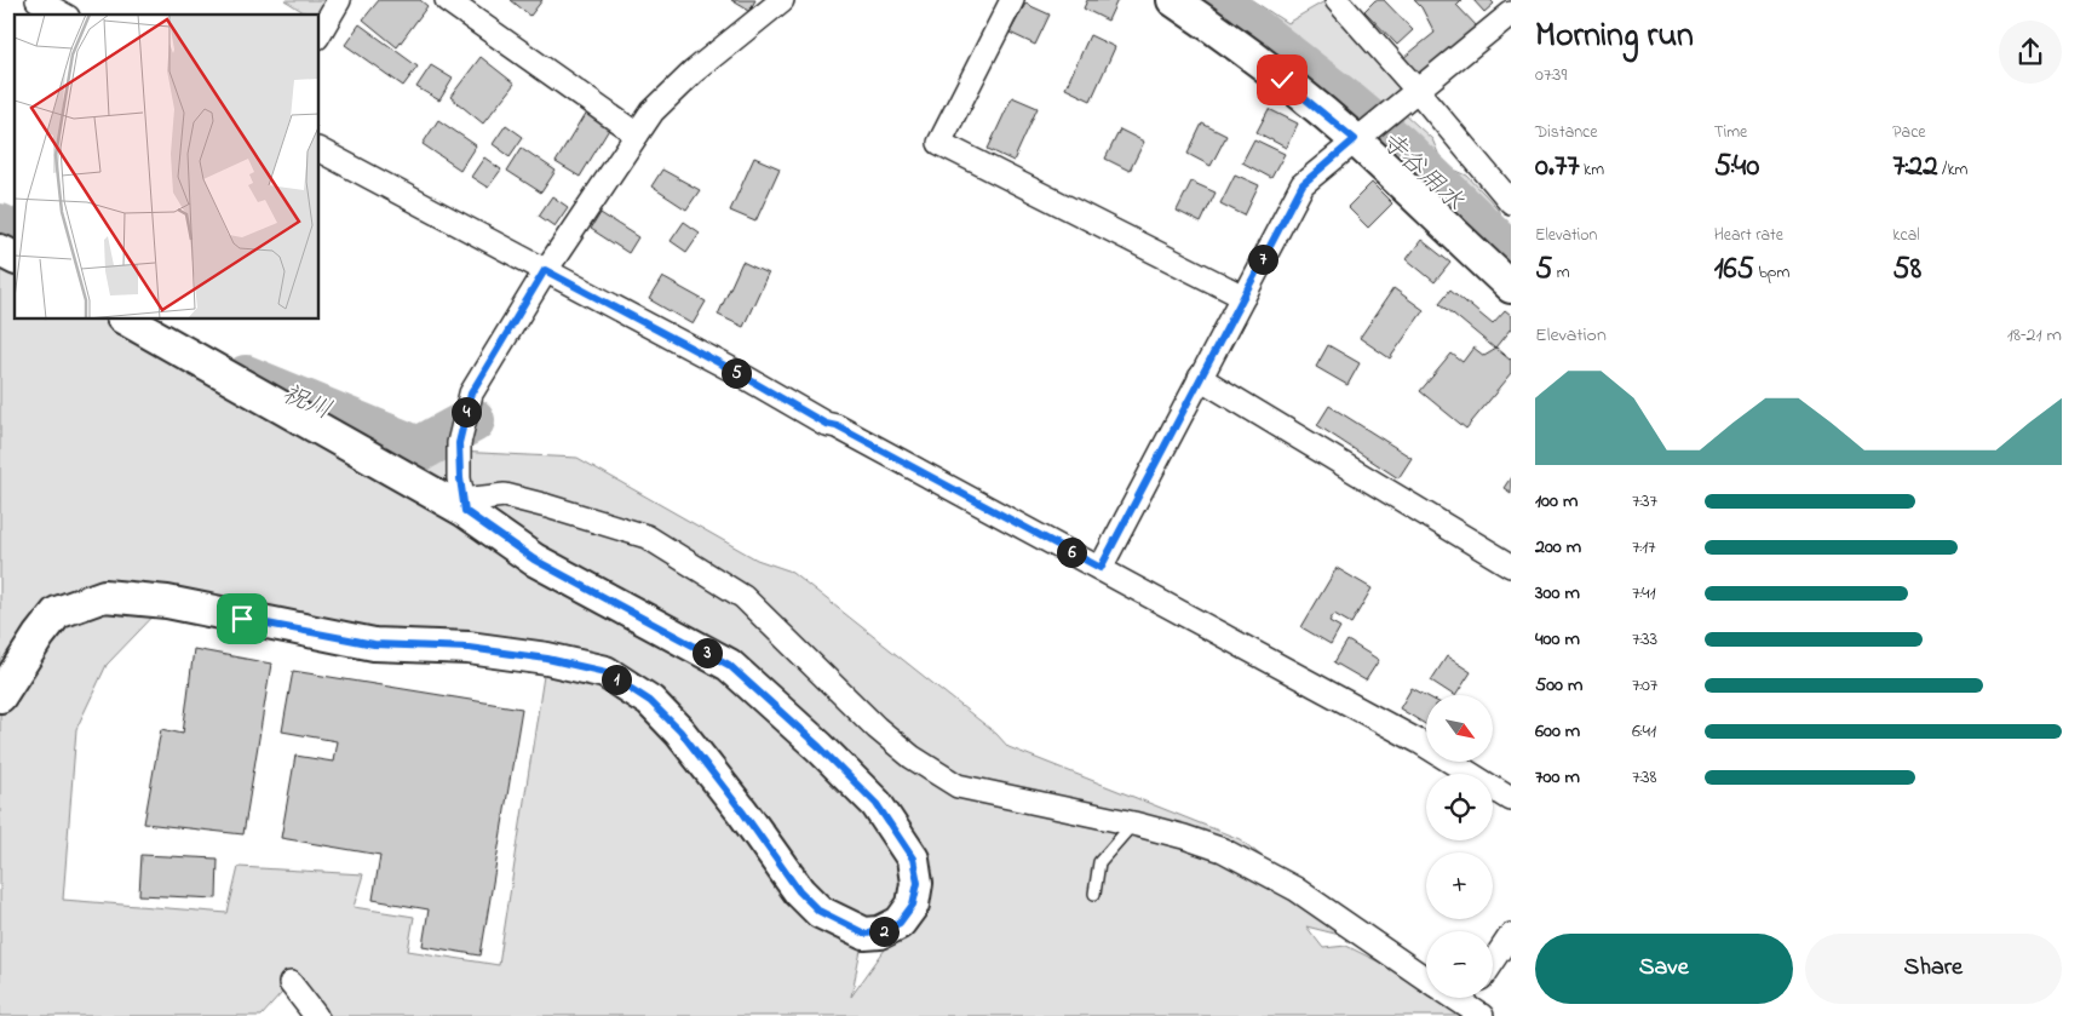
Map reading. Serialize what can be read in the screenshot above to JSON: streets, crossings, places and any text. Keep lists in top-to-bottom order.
{
  "water": ["寺谷用水", "祝川"],
  "north": "bottom right",
  "page": {
    "heading": ["Morning run", "07:39"],
    "stats": [
      ["Distance", "0.77 km"],
      ["Time", "5:40"],
      ["Pace", "7:22 /km"],
      ["Elevation", "5 m"],
      ["Heart rate", "165 bpm"],
      ["kcal", "58"]
    ],
    "pins": [
      "7",
      "5",
      "4",
      "6",
      "3",
      "1",
      "2"
    ],
    "chart": ["Elevation", "18–21 m"],
    "list": [
      {
        "name": "100 m",
        "note": "7:37"
      },
      {
        "name": "200 m",
        "note": "7:17"
      },
      {
        "name": "300 m",
        "note": "7:41"
      },
      {
        "name": "400 m",
        "note": "7:33"
      },
      {
        "name": "500 m",
        "note": "7:07"
      },
      {
        "name": "600 m",
        "note": "6:41"
      },
      {
        "name": "700 m",
        "note": "7:38"
      }
    ],
    "map_buttons": ["+", "−"],
    "buttons": ["Save", "Share"]
  }
}
